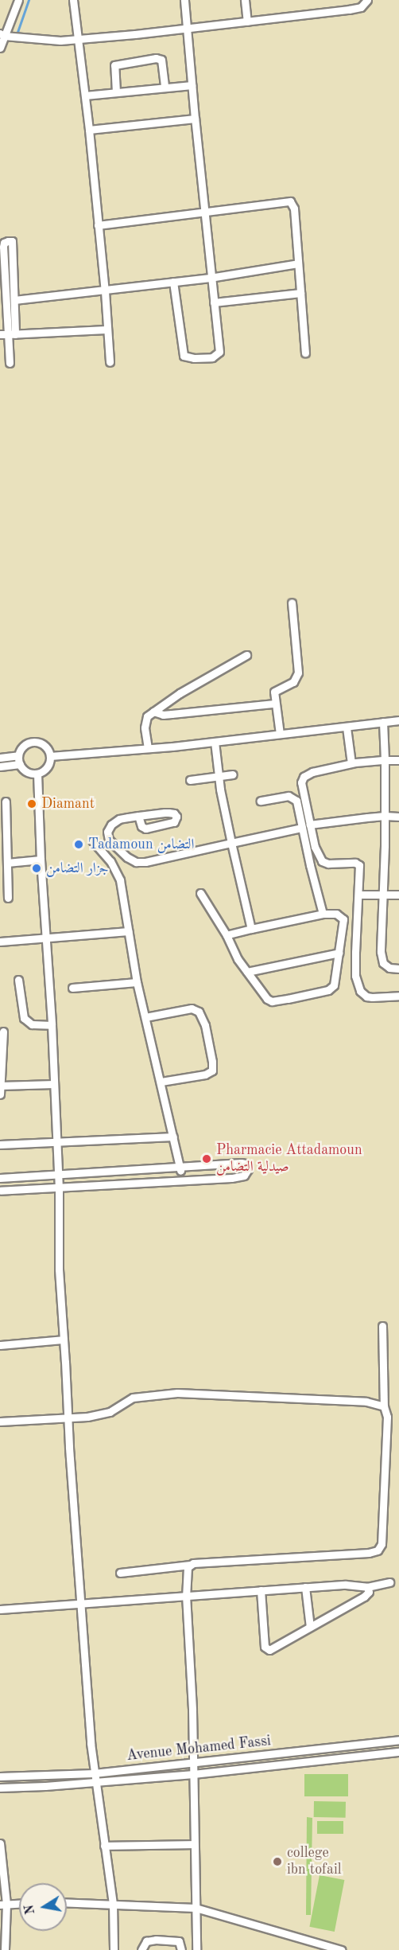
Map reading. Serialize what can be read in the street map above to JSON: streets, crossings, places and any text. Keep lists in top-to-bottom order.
{
  "streets": {
    "street": ["Avenue Mohamed Fassi"]
  },
  "places": [
    "Diamant",
    "Tadamoun التضامن",
    "جزار التضامن",
    "Pharmacie Attadamoun صيدلية التضامن",
    "college ibn tofail"
  ],
  "north": "left"
}
